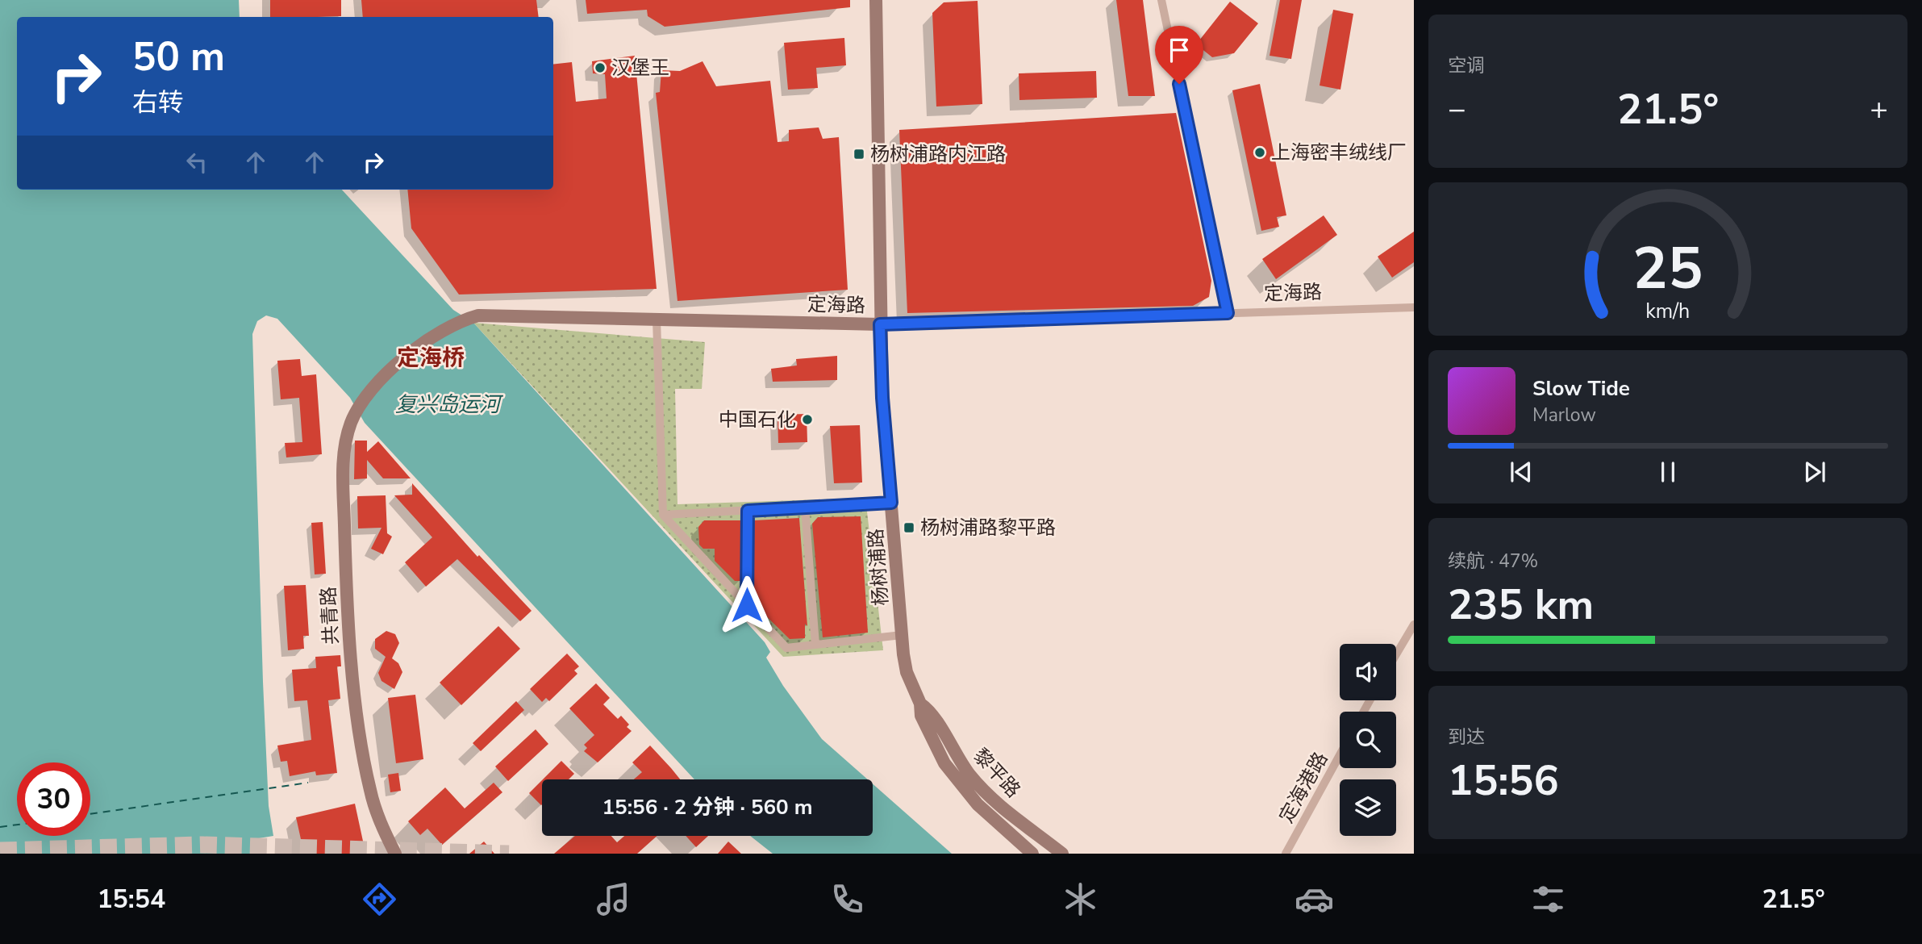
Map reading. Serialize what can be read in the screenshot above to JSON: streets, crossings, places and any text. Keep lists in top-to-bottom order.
{
  "streets": {
    "main road": [
      "定海路",
      "杨树浦路",
      "共青路",
      "黎平路"
    ],
    "street": ["定海港路"]
  },
  "crossings": [
    ["定海路", "杨树浦路"],
    ["定海路", "共青路"],
    ["杨树浦路", "黎平路"]
  ],
  "districts": ["定海桥"],
  "water": ["复兴岛运河"],
  "places": {
    "other": ["汉堡王", "上海密丰绒线厂", "中国石化"],
    "transit": ["杨树浦路内江路", "杨树浦路黎平路"]
  },
  "page": {
    "tile": [
      "空调",
      ["续航 · 47%", "235 km"],
      ["到达", "15:56"]
    ],
    "turn": ["50 m", "右转"],
    "heat": ["−", "21.5°", "+"],
    "song": ["Slow Tide", "Marlow"],
    "limit": "30",
    "trip": "15:56 · 2 分钟 · 560 m",
    "tabs": ["15:54", "21.5°"],
    "gauge": ["25", "km/h"]
  }
}
